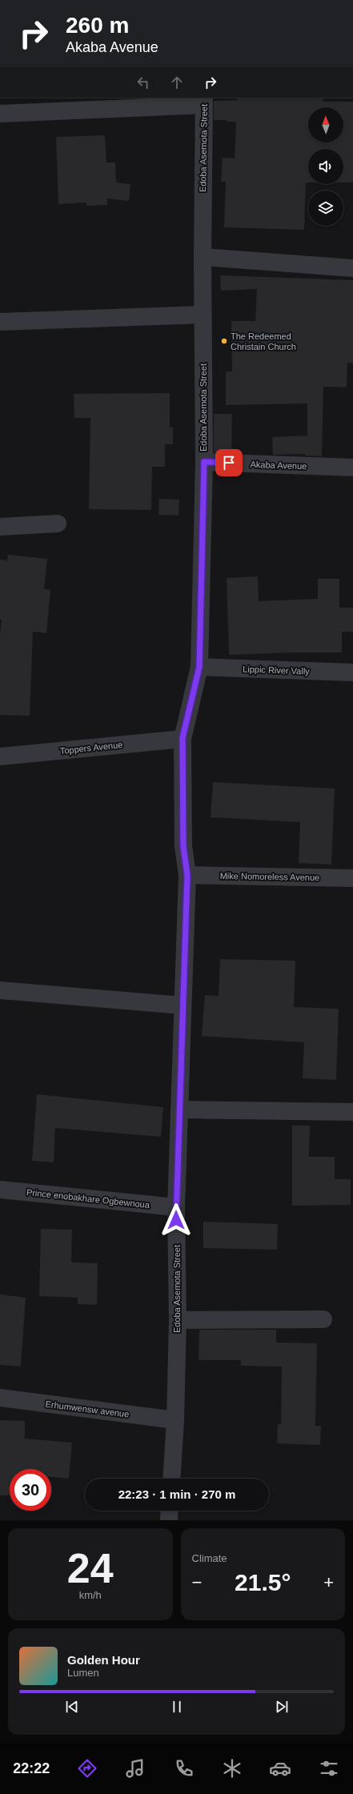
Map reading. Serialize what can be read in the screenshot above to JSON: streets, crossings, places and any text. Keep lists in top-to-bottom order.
{
  "streets": {
    "street": [
      "Edoba Asemota Street",
      "Akaba Avenue",
      "Lippic River Vally",
      "Toppers Avenue",
      "Mike Nomoreless Avenue",
      "Prince enobakhare Ogbewnoua",
      "Erhumwensw avenue"
    ]
  },
  "crossings": [
    ["Edoba Asemota Street", "Akaba Avenue"],
    ["Edoba Asemota Street", "Lippic River Vally"],
    ["Edoba Asemota Street", "Toppers Avenue"],
    ["Edoba Asemota Street", "Mike Nomoreless Avenue"],
    ["Edoba Asemota Street", "Prince enobakhare Ogbewnoua"],
    ["Edoba Asemota Street", "Erhumwensw avenue"]
  ],
  "places": ["The Redeemed Christain Church"],
  "north": "top",
  "page": {
    "turn": ["260 m", "Akaba Avenue"],
    "limit": "30",
    "trip": "22:23 · 1 min · 270 m",
    "tile": [
      ["24", "km/h"],
      "Climate"
    ],
    "heat": ["−", "21.5°", "+"],
    "song": ["Golden Hour", "Lumen"],
    "tabs": "22:22"
  }
}
